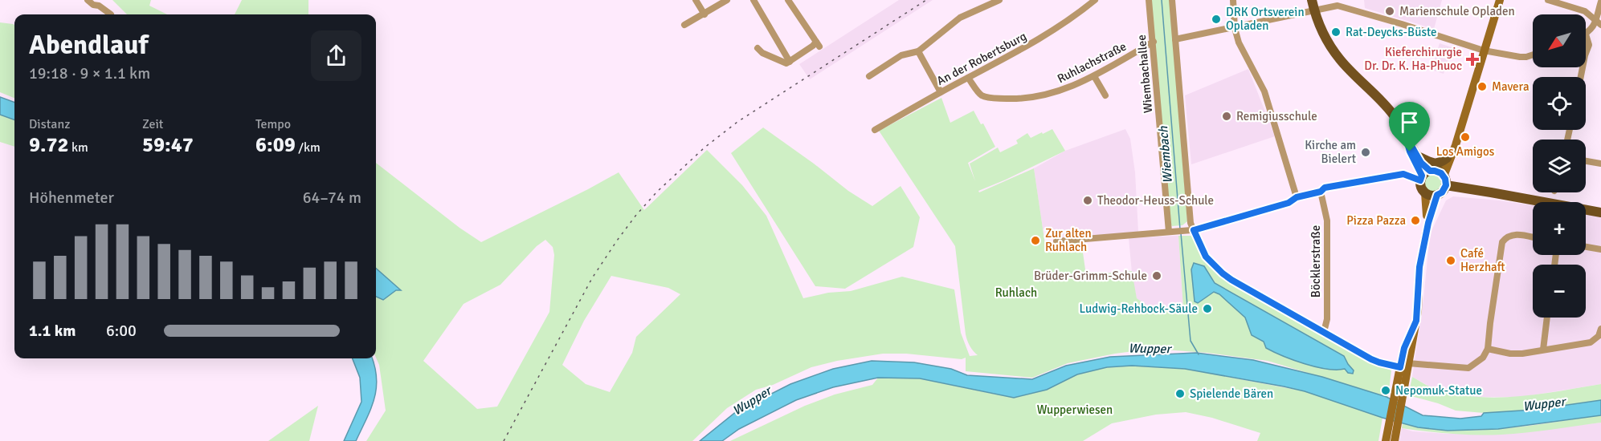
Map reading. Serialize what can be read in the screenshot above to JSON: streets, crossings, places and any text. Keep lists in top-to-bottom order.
{
  "streets": {
    "street": [
      "An der Robertsburg",
      "Ruhlachstraße",
      "Wiembachallee",
      "Böcklerstraße"
    ]
  },
  "crossings": [
    ["An der Robertsburg", "Ruhlachstraße"],
    ["Ruhlachstraße", "Wiembachallee"]
  ],
  "water": ["Wiembach", "Wupper"],
  "parks": ["Ruhlach", "Wupperwiesen"],
  "places": {
    "other": [
      "Marienschule Opladen",
      "DRK Ortsverein Opladen",
      "Rat-Deycks-Büste",
      "Mavera",
      "Remigiusschule",
      "Los Amigos",
      "Kirche am Bielert",
      "Theodor-Heuss-Schule",
      "Pizza Pazza",
      "Zur alten Ruhlach",
      "Café Herzhaft",
      "Brüder-Grimm-Schule",
      "Ludwig-Rehbock-Säule",
      "Nepomuk-Statue",
      "Spielende Bären"
    ],
    "health": ["Kieferchirurgie Dr. Dr. K. Ha-Phuoc"]
  },
  "north": "bottom left",
  "page": {
    "map_buttons": ["+", "−"],
    "heading": ["Abendlauf", "19:18 · 9 × 1.1 km"],
    "stats": [
      ["Distanz", "9.72 km"],
      ["Zeit", "59:47"],
      ["Tempo", "6:09 /km"]
    ],
    "chart": ["Höhenmeter", "64–74 m"],
    "list": [
      {
        "name": "1.1 km",
        "note": "6:00"
      }
    ]
  }
}
